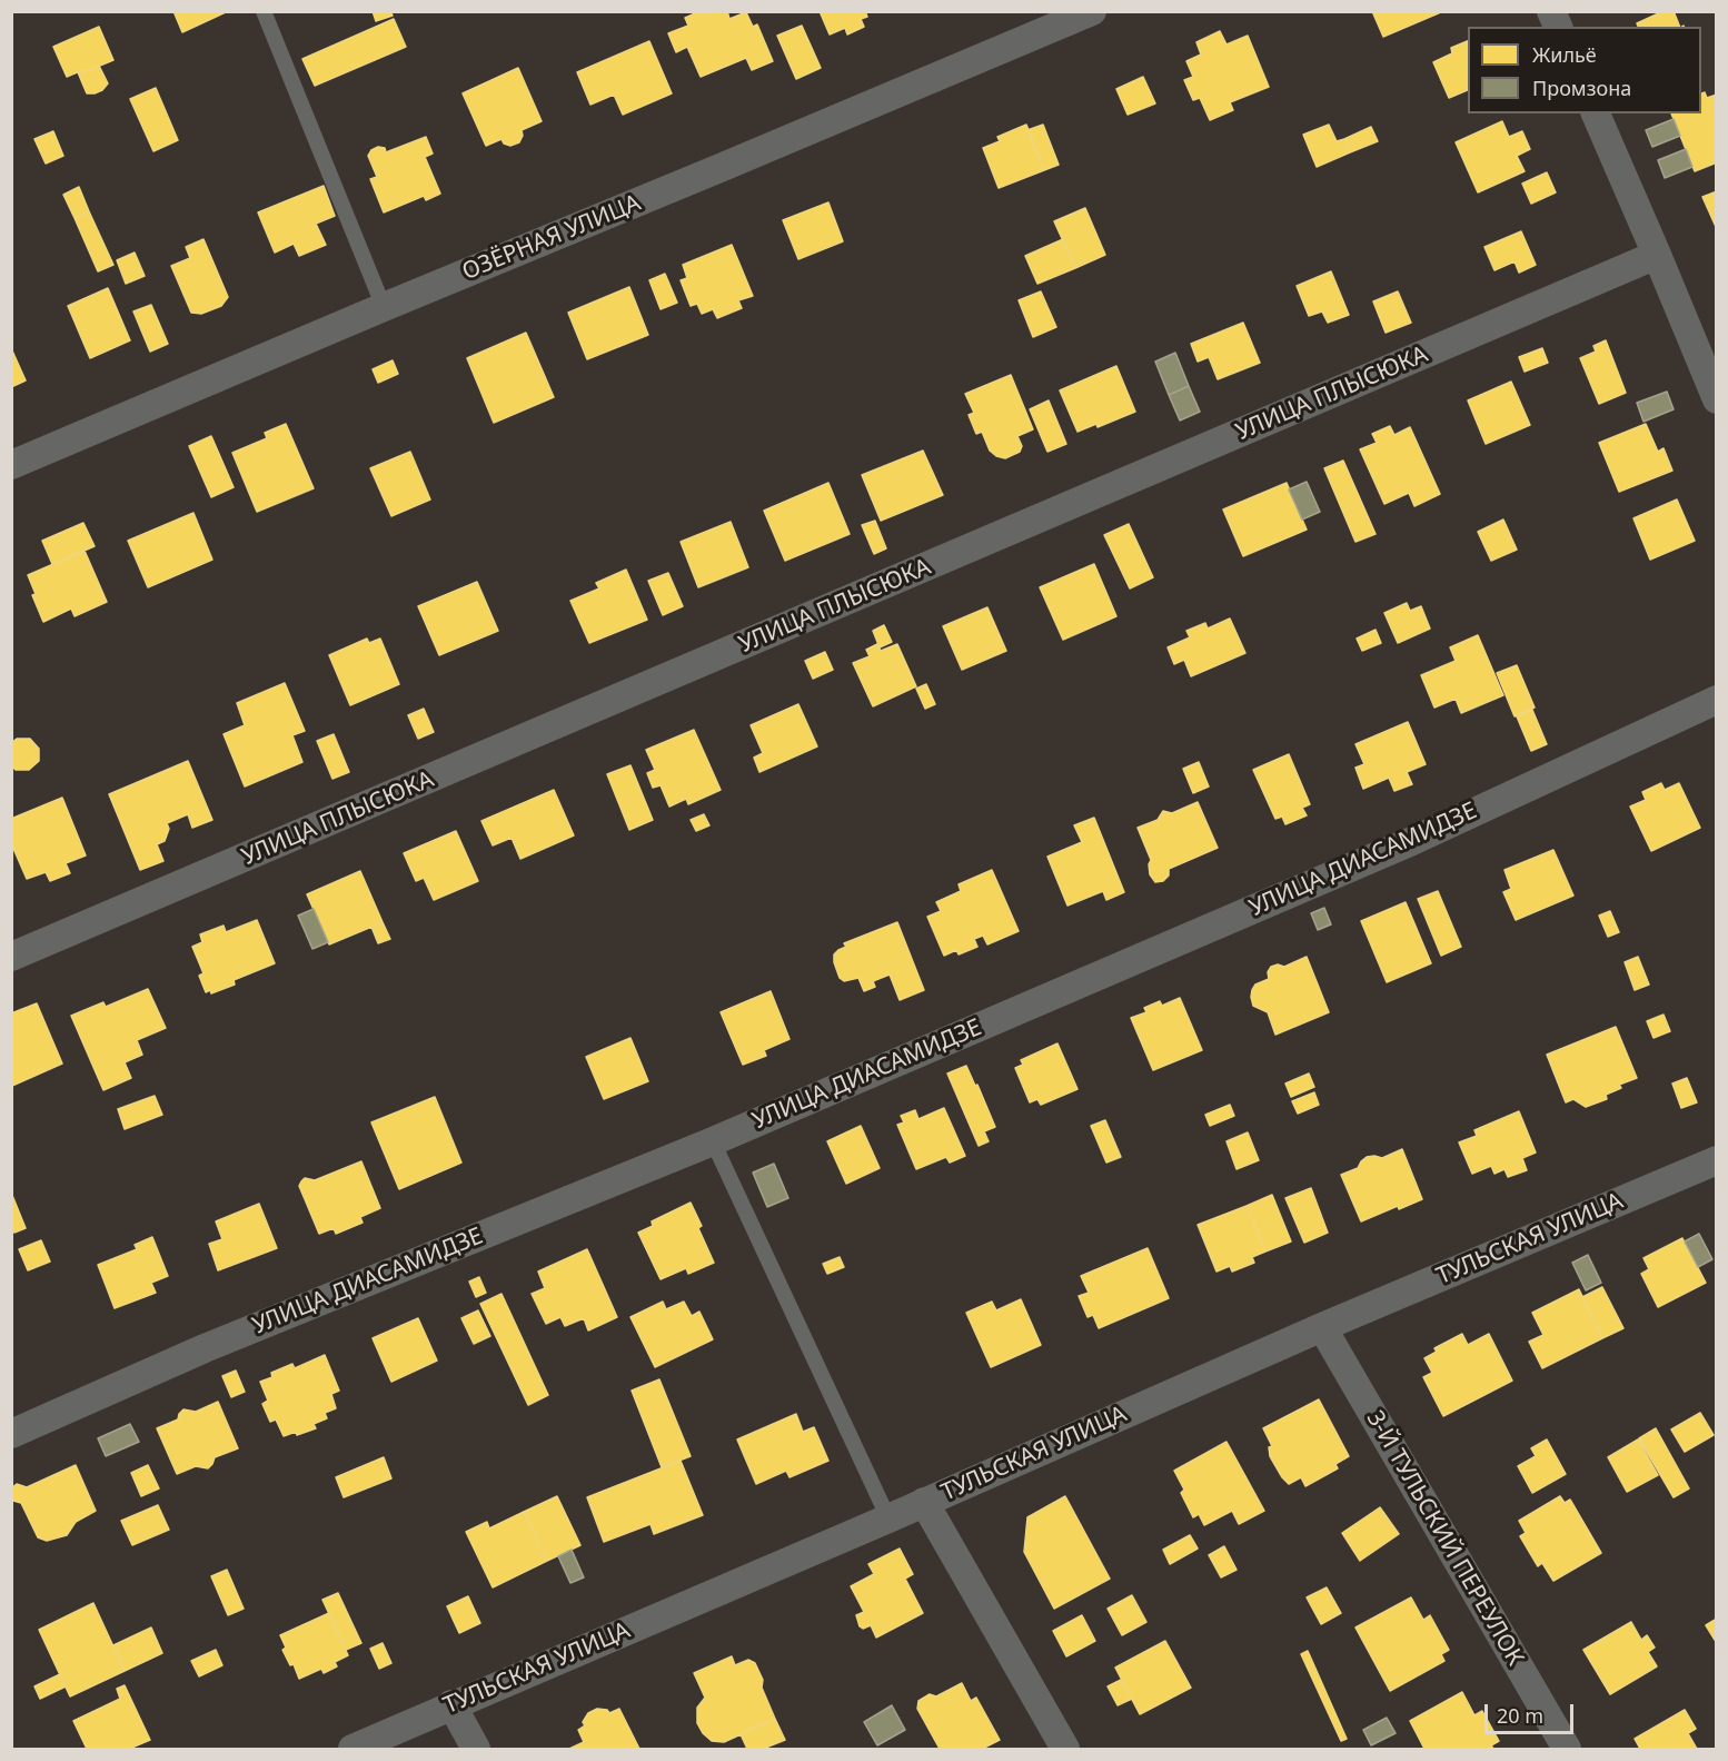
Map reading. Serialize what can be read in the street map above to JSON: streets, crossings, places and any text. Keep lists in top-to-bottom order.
{
  "streets": {
    "street": [
      "ОЗЁРНАЯ УЛИЦА",
      "УЛИЦА ПЛЫСЮКА",
      "УЛИЦА ДИАСАМИДЗЕ",
      "ТУЛЬСКАЯ УЛИЦА",
      "3-Й ТУЛЬСКИЙ ПЕРЕУЛОК"
    ]
  },
  "crossings": [
    ["ТУЛЬСКАЯ УЛИЦА", "3-Й ТУЛЬСКИЙ ПЕРЕУЛОК"]
  ],
  "legend": ["Жильё", "Промзона"],
  "scale_bar": "20 m"
}
